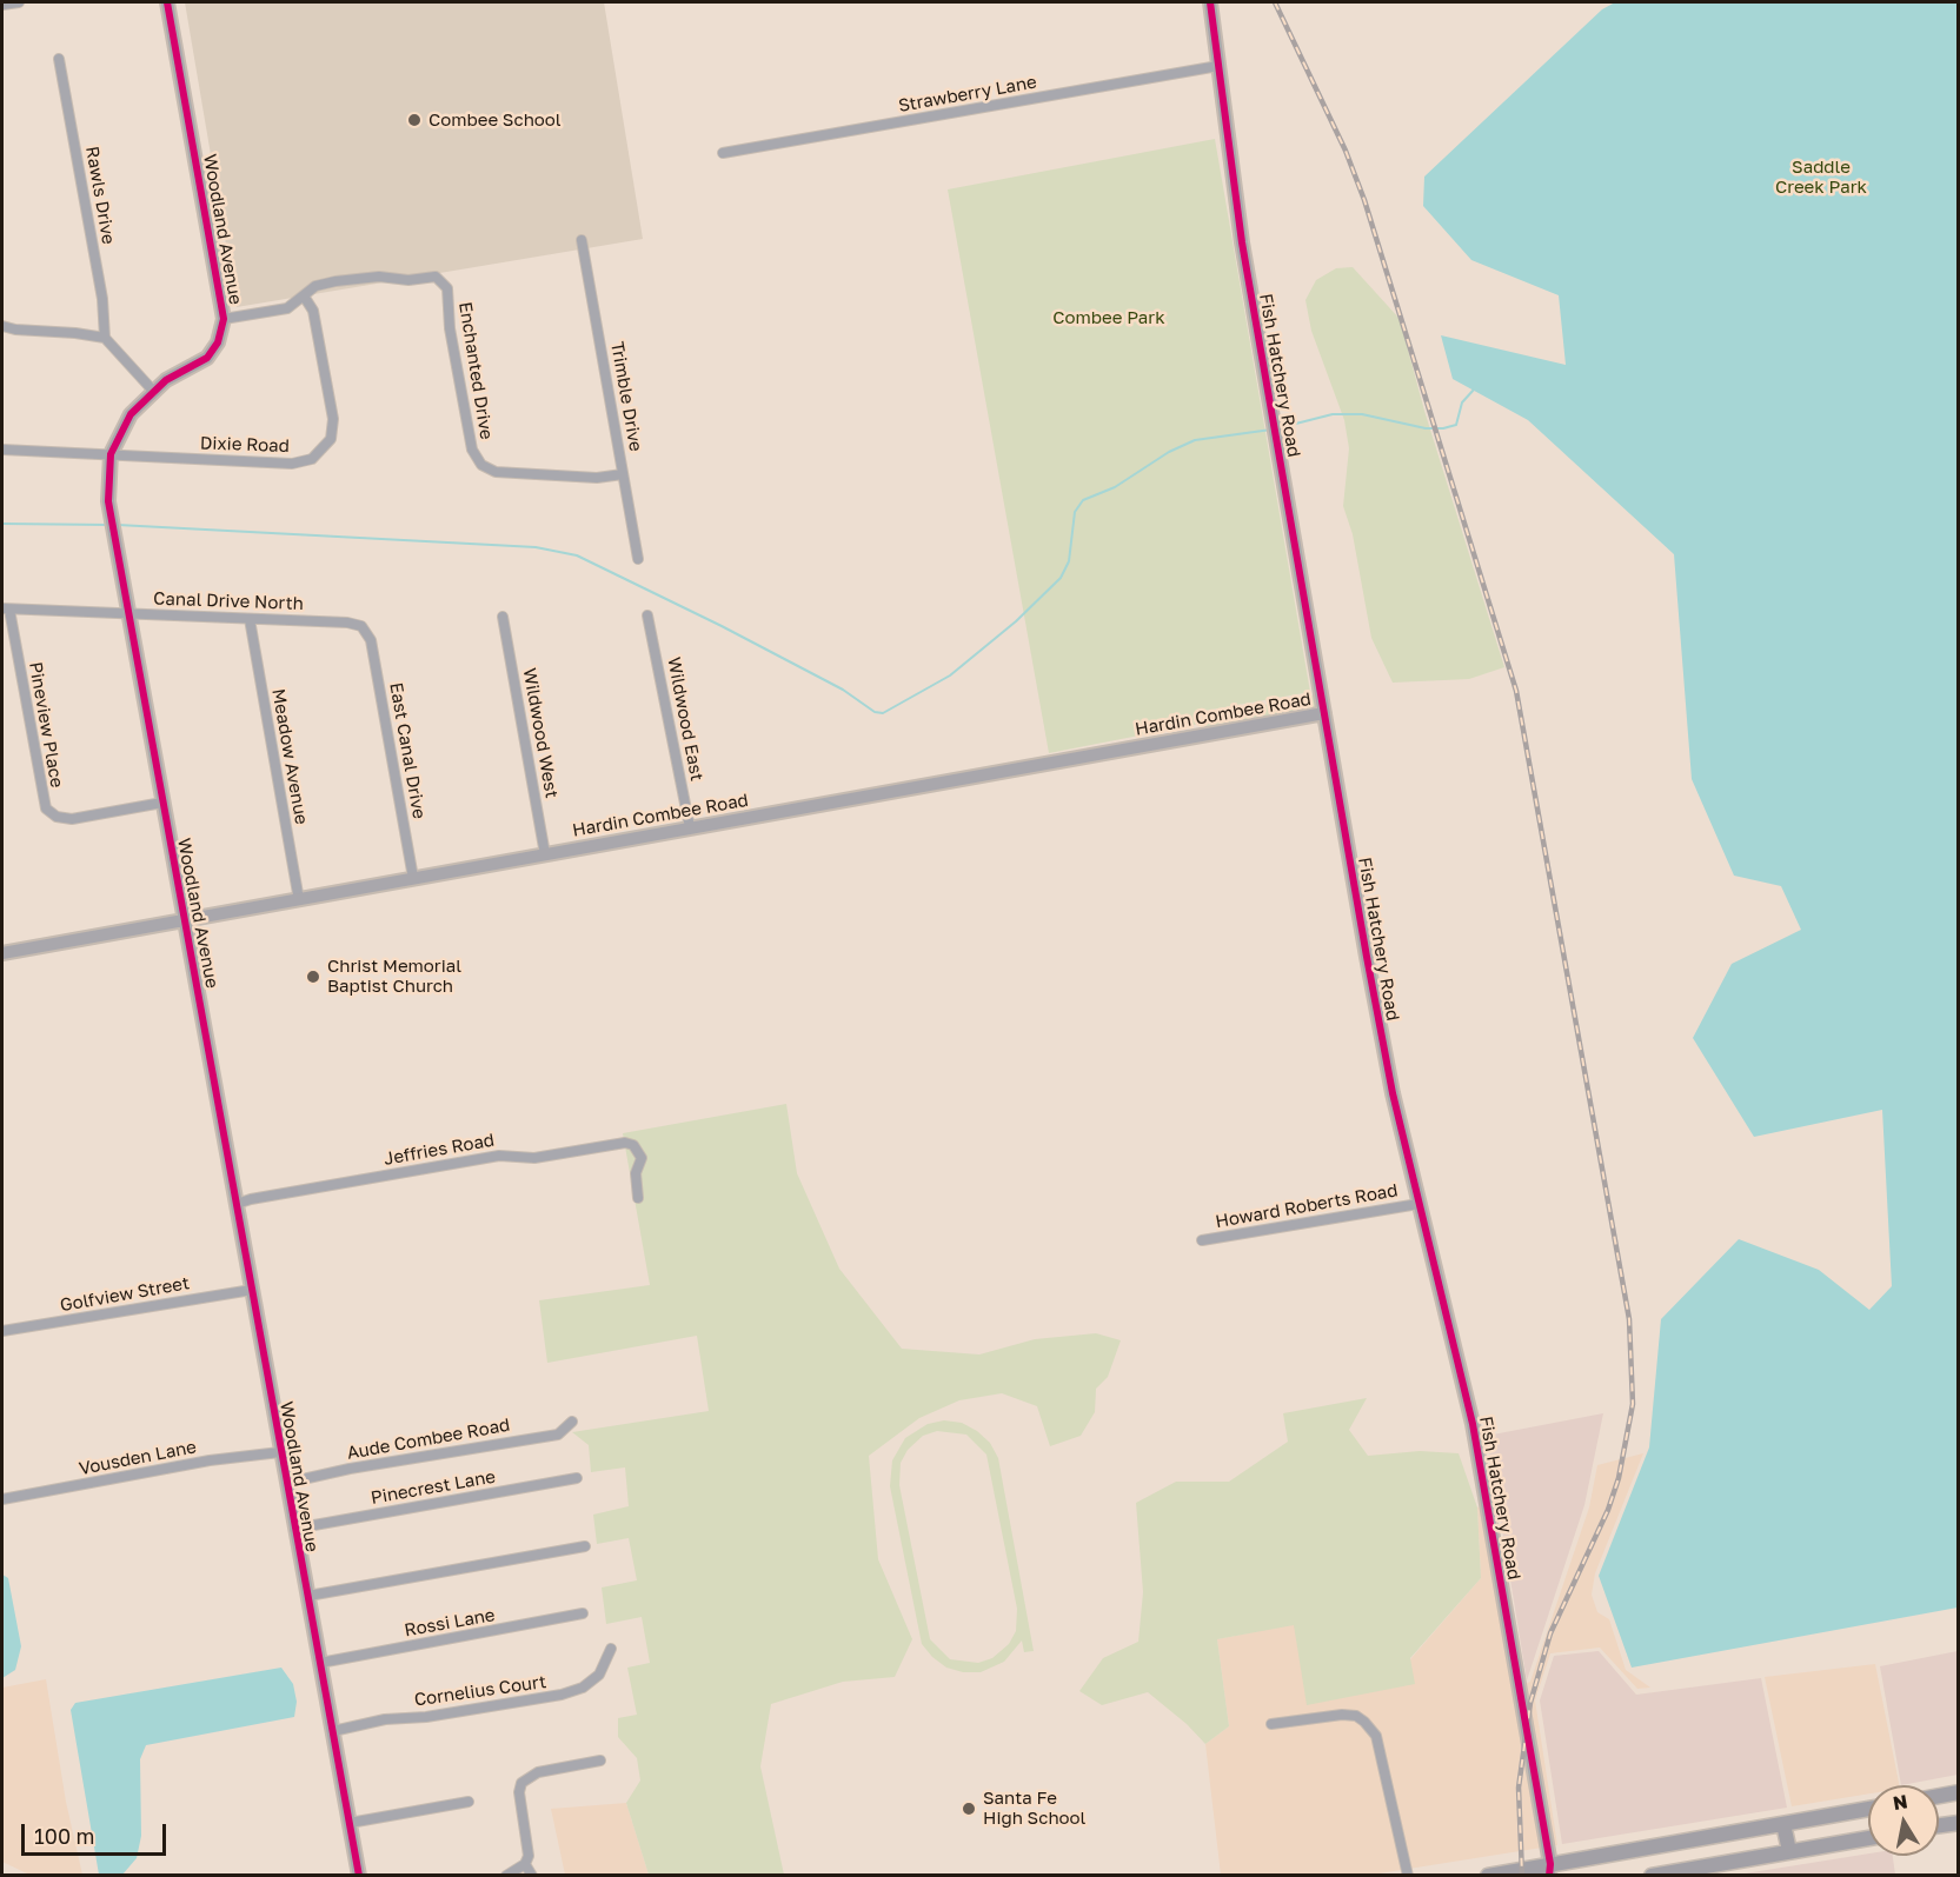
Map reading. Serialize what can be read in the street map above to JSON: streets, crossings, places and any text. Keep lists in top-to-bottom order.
{
  "streets": {
    "street": [
      "Strawberry Lane",
      "Rawls Drive",
      "Woodland Avenue",
      "Enchanted Drive",
      "Fish Hatchery Road",
      "Trimble Drive",
      "Dixie Road",
      "Canal Drive North",
      "Hardin Combee Road",
      "Wildwood East",
      "Pineview Place",
      "Wildwood West",
      "East Canal Drive",
      "Meadow Avenue",
      "Jeffries Road",
      "Howard Roberts Road",
      "Golfview Street",
      "Aude Combee Road",
      "Vousden Lane",
      "Pinecrest Lane",
      "Rossi Lane",
      "Cornelius Court"
    ]
  },
  "crossings": [
    ["Strawberry Lane", "Fish Hatchery Road"],
    ["Woodland Avenue", "Dixie Road"],
    ["Woodland Avenue", "Canal Drive North"],
    ["Woodland Avenue", "Hardin Combee Road"],
    ["Woodland Avenue", "Pineview Place"],
    ["Woodland Avenue", "Jeffries Road"],
    ["Woodland Avenue", "Golfview Street"],
    ["Woodland Avenue", "Aude Combee Road"],
    ["Woodland Avenue", "Vousden Lane"],
    ["Woodland Avenue", "Pinecrest Lane"],
    ["Woodland Avenue", "Rossi Lane"],
    ["Woodland Avenue", "Cornelius Court"],
    ["Enchanted Drive", "Trimble Drive"],
    ["Enchanted Drive", "Dixie Road"],
    ["Fish Hatchery Road", "Hardin Combee Road"],
    ["Fish Hatchery Road", "Howard Roberts Road"],
    ["Canal Drive North", "Pineview Place"],
    ["Canal Drive North", "East Canal Drive"],
    ["Canal Drive North", "Meadow Avenue"],
    ["Hardin Combee Road", "Wildwood East"],
    ["Hardin Combee Road", "Wildwood West"],
    ["Hardin Combee Road", "East Canal Drive"],
    ["Hardin Combee Road", "Meadow Avenue"]
  ],
  "parks": ["Saddle Creek Park", "Combee Park"],
  "places": ["Combee School", "Christ Memorial Baptist Church", "Santa Fe High School"],
  "scale_bar": "100 m",
  "north": "top"
}
